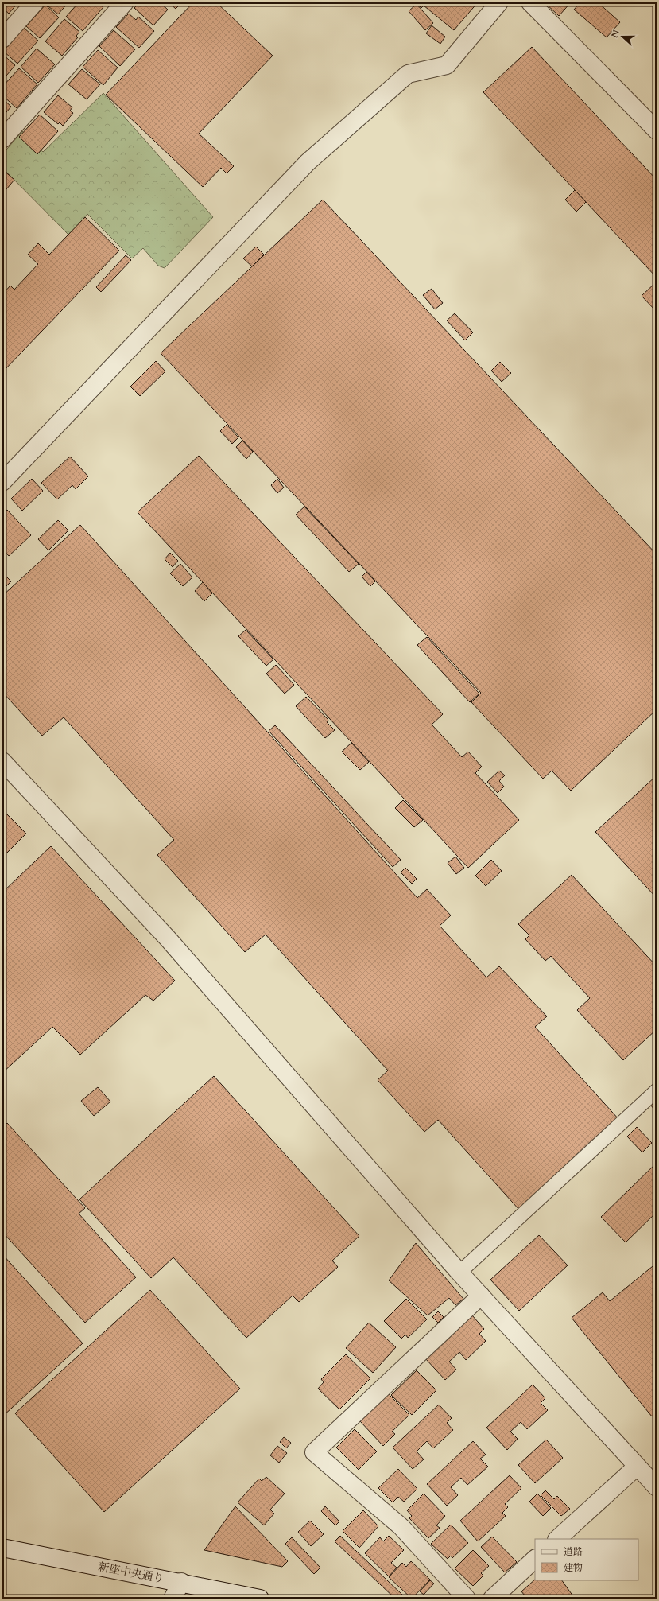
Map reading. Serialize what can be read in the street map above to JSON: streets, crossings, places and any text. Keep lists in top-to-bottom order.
{
  "streets": {
    "street": ["新座中央通り"]
  },
  "legend": ["道路", "建物"],
  "north": "left"
}
